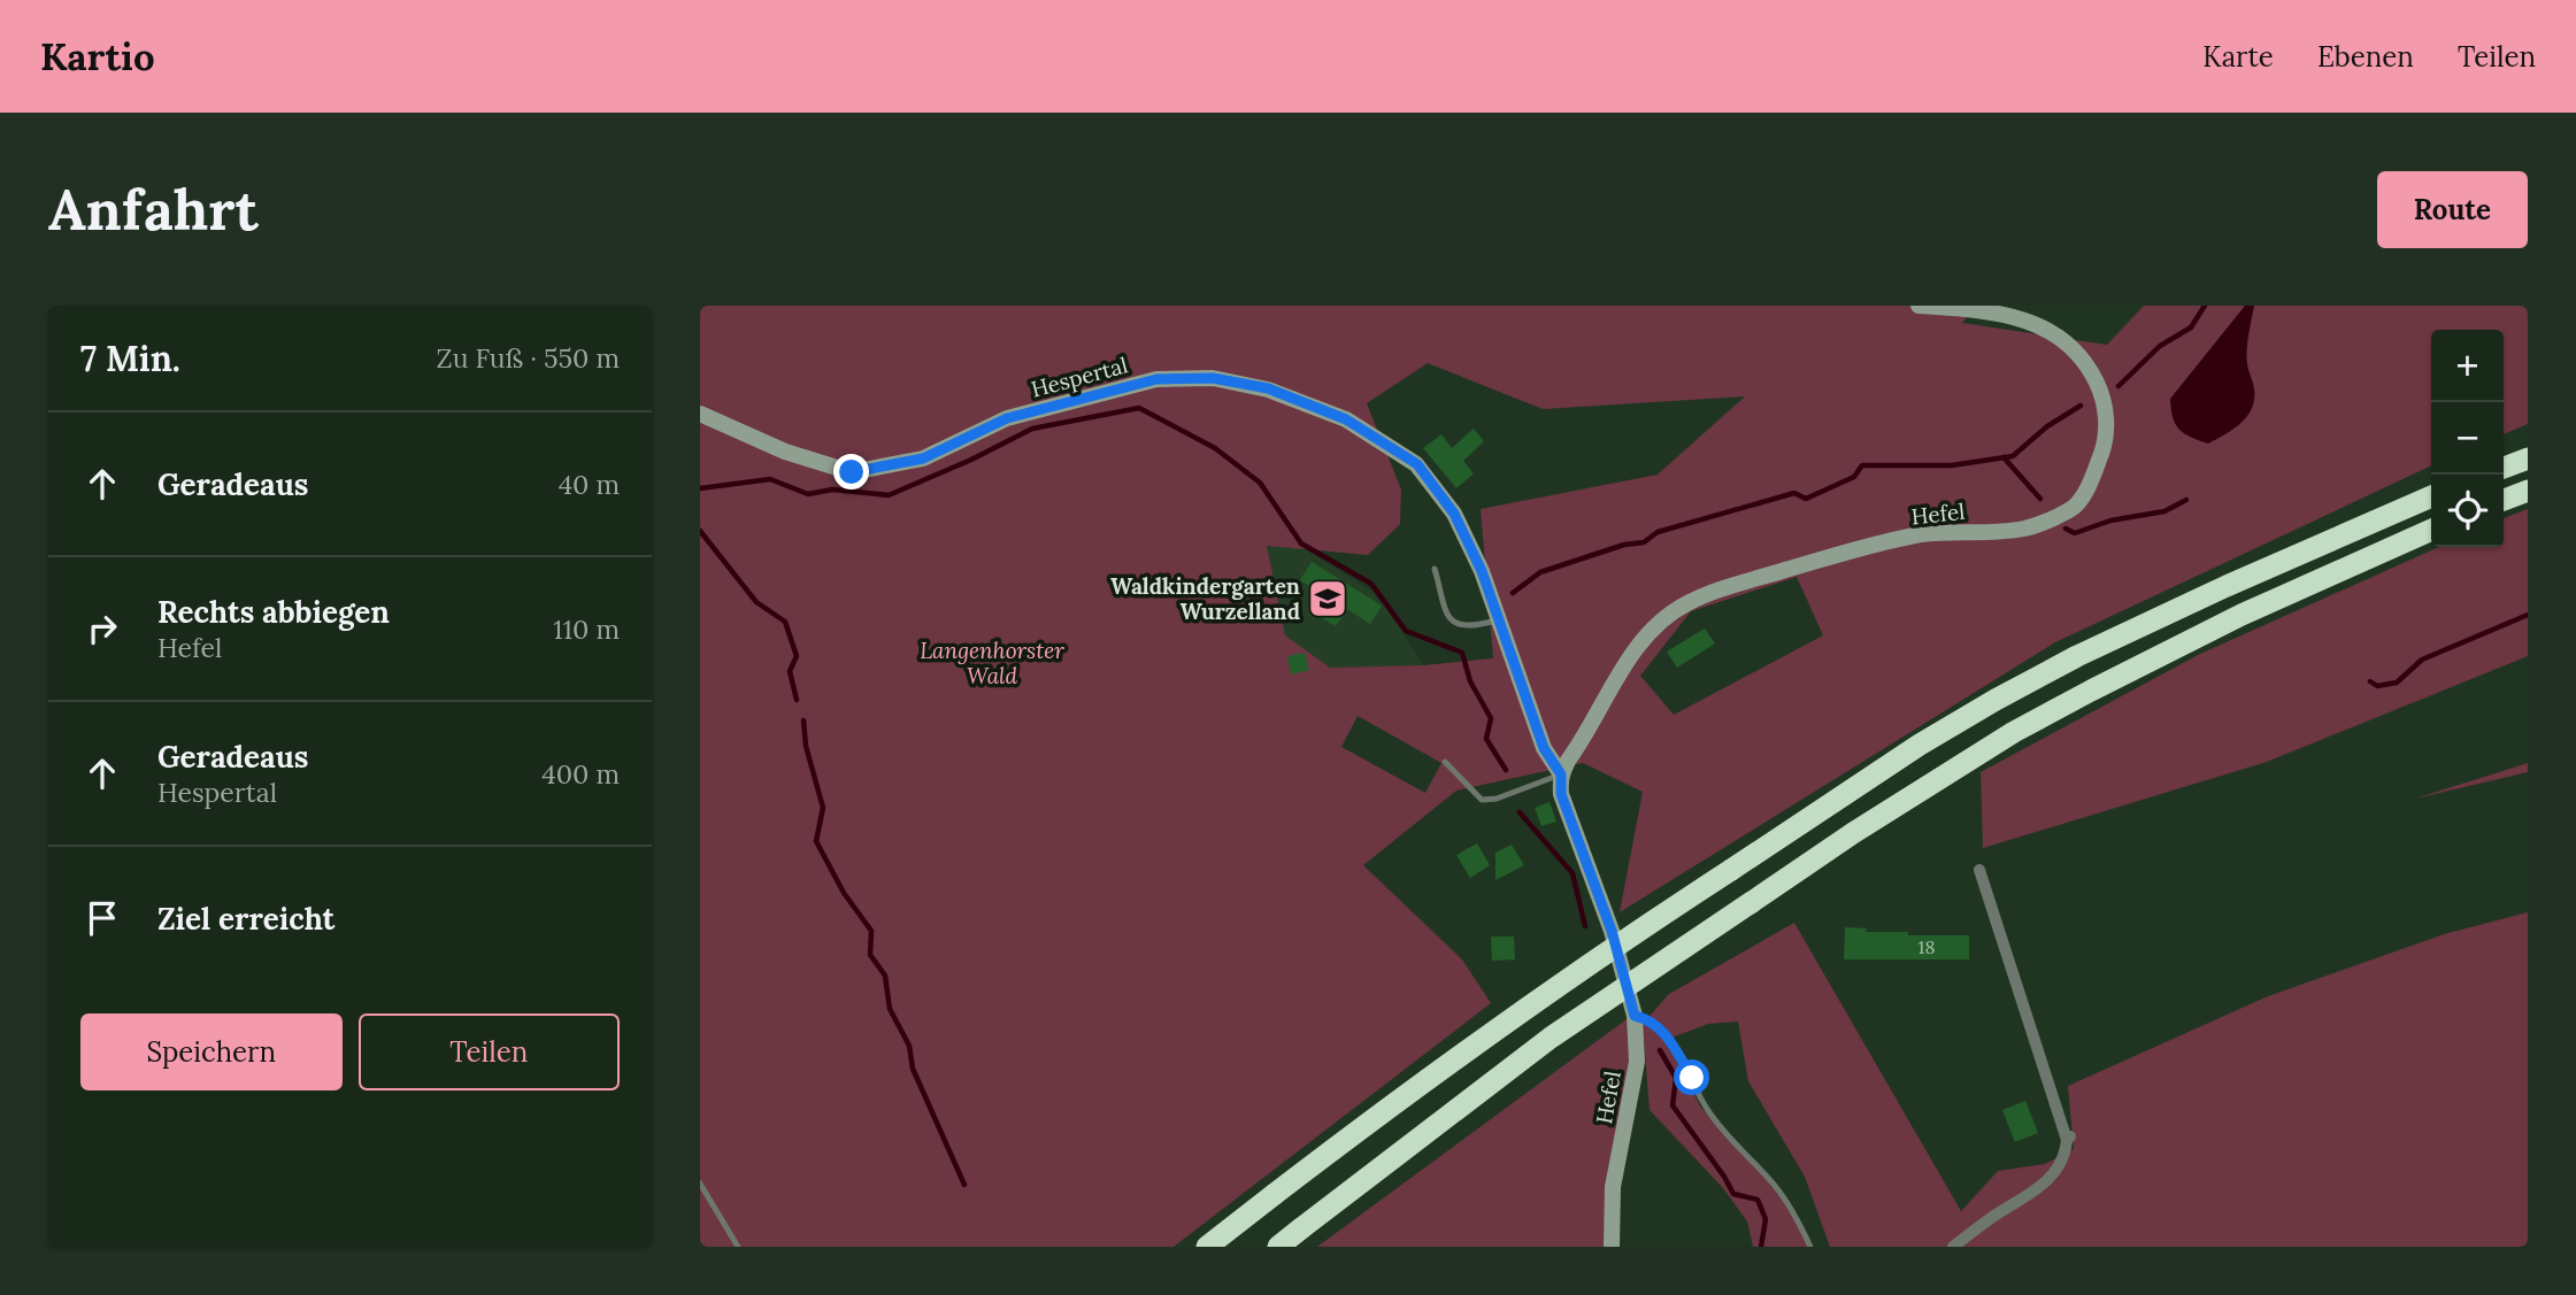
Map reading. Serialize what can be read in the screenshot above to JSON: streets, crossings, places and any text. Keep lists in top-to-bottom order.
{
  "streets": {
    "main road": ["Hespertal", "Hefel"]
  },
  "crossings": [
    ["Hespertal", "Hefel"]
  ],
  "parks": ["Langenhorster Wald"],
  "places": {
    "school or university": ["Waldkindergarten Wurzelland"]
  },
  "house_numbers": ["18"],
  "page": {
    "header": "Kartio",
    "nav": ["Karte", "Ebenen", "Teilen"],
    "buttons": [
      "Route",
      ["Speichern", "Teilen"]
    ],
    "title": "Anfahrt",
    "heading": ["7 Min.", "Zu Fuß · 550 m"],
    "map_buttons": ["+", "−"],
    "list": [
      ["Geradeaus", "40 m"],
      ["Rechts abbiegen", "Hefel", "110 m"],
      ["Geradeaus", "Hespertal", "400 m"],
      "Ziel erreicht"
    ]
  }
}
